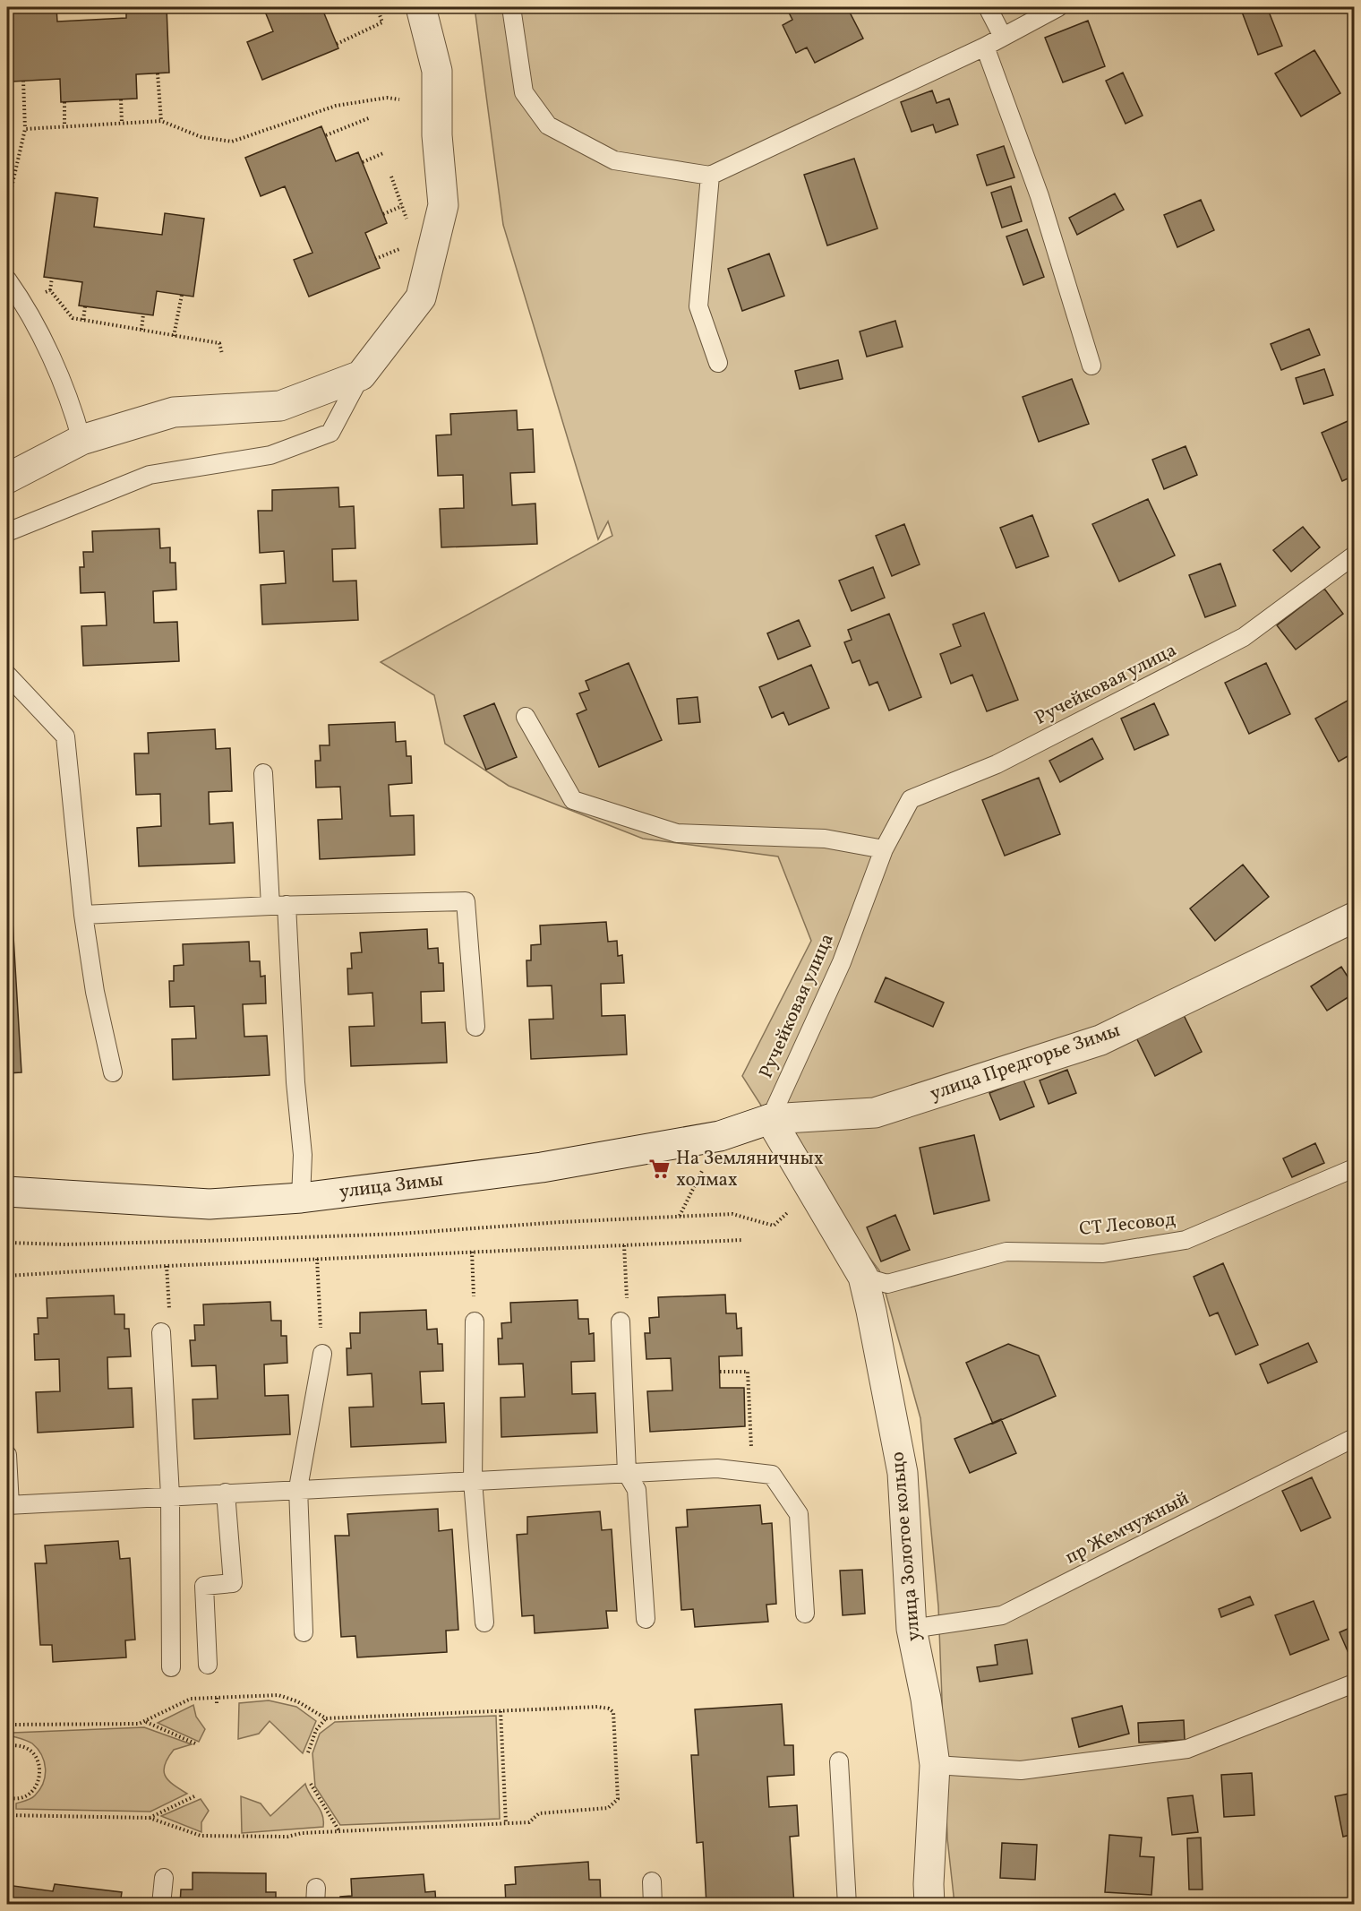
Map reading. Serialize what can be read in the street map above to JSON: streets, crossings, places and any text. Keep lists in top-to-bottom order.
{
  "streets": {
    "street": ["улица Предгорье Зимы", "улица Зимы", "улица Золотое кольцо"],
    "lane": ["Ручейковая улица", "СТ Лесовод", "пр Жемчужный"]
  },
  "crossings": [
    ["Ручейковая улица", "улица Предгорье Зимы"],
    ["Ручейковая улица", "улица Зимы"],
    ["Ручейковая улица", "улица Золотое кольцо"],
    ["улица Предгорье Зимы", "улица Зимы"],
    ["улица Предгорье Зимы", "улица Золотое кольцо"],
    ["улица Зимы", "улица Золотое кольцо"],
    ["СТ Лесовод", "улица Золотое кольцо"],
    ["пр Жемчужный", "улица Золотое кольцо"]
  ],
  "places": {
    "supermarket": ["На Земляничных холмах"]
  }
}
